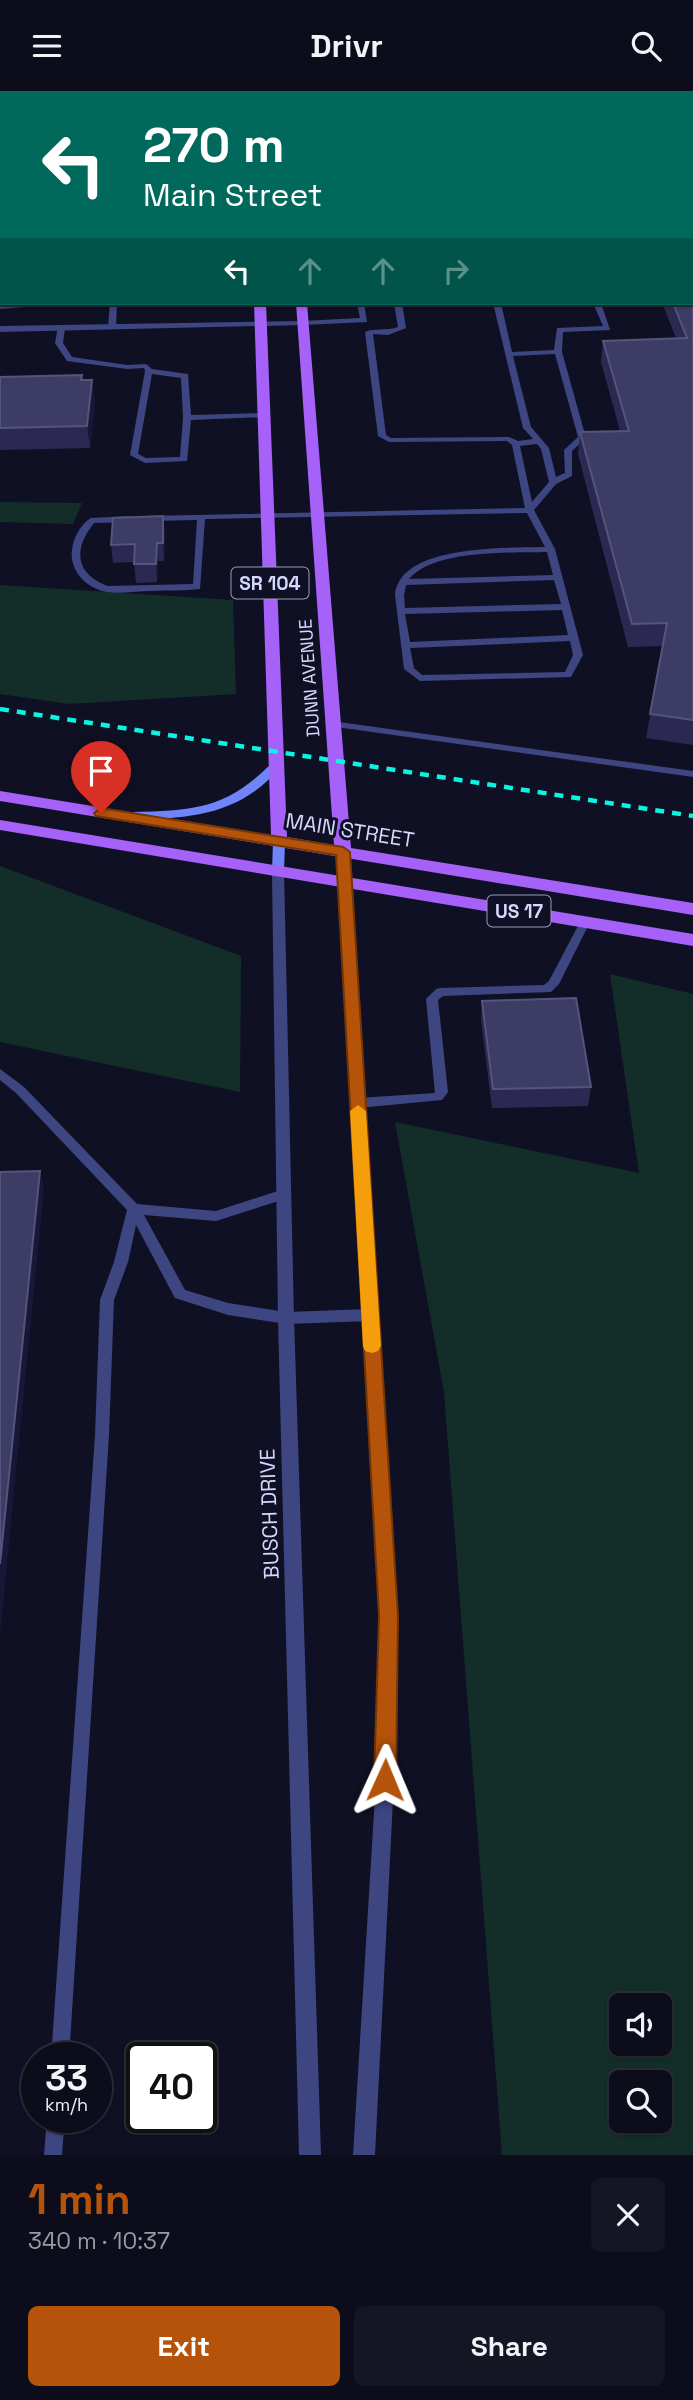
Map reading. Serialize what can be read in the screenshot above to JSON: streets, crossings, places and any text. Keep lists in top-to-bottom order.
{
  "streets": {
    "main road": [
      "SR 104",
      "DUNN AVENUE",
      "MAIN STREET",
      "US 17"
    ],
    "street": ["BUSCH DRIVE"]
  },
  "crossings": [
    ["DUNN AVENUE", "MAIN STREET"],
    ["DUNN AVENUE", "US 17"],
    ["DUNN AVENUE", "BUSCH DRIVE"],
    ["US 17", "BUSCH DRIVE"]
  ],
  "page": {
    "header": "Drivr",
    "turn": ["270 m", "Main Street"],
    "speed": "33 km/h",
    "limit": "40",
    "heading": ["1 min", "340 m · 10:37"],
    "buttons": ["Exit", "Share"]
  }
}
